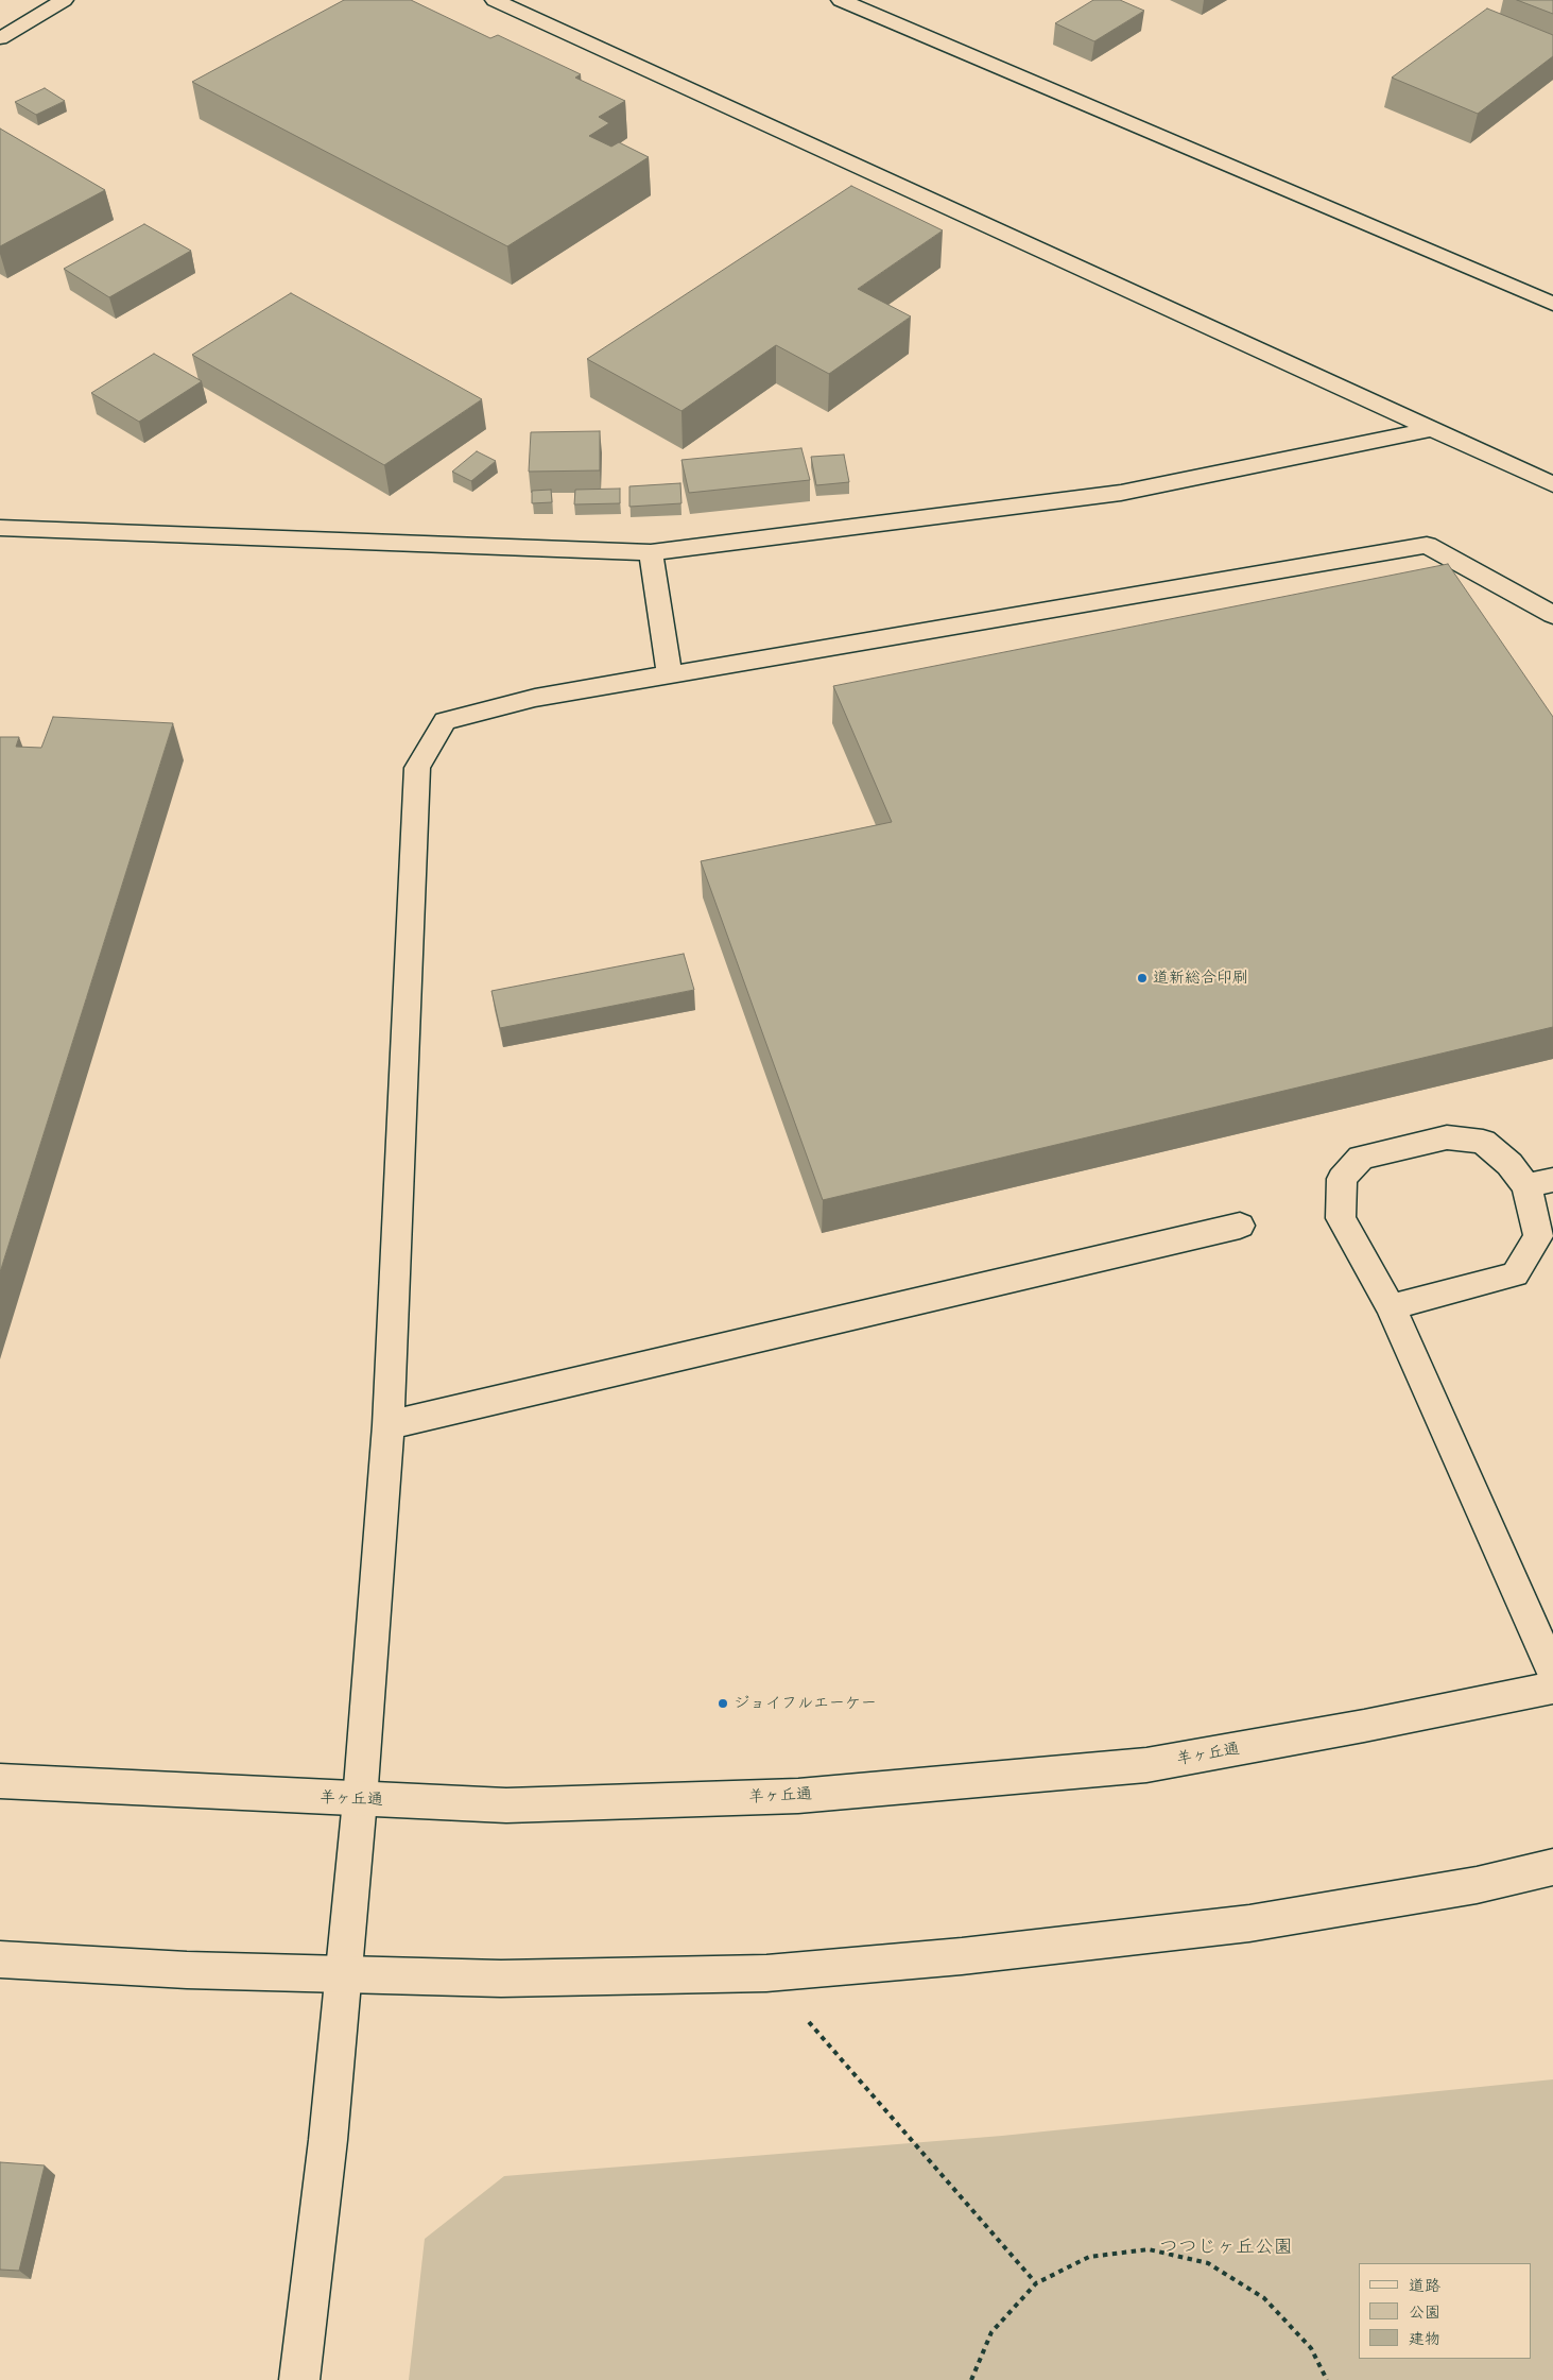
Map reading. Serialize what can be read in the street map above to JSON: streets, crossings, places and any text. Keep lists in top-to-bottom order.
{
  "streets": {
    "main road": ["羊ヶ丘通"]
  },
  "parks": ["つつじヶ丘公園"],
  "places": ["道新総合印刷", "ジョイフルエーケー"],
  "legend": ["道路", "公園", "建物"]
}
